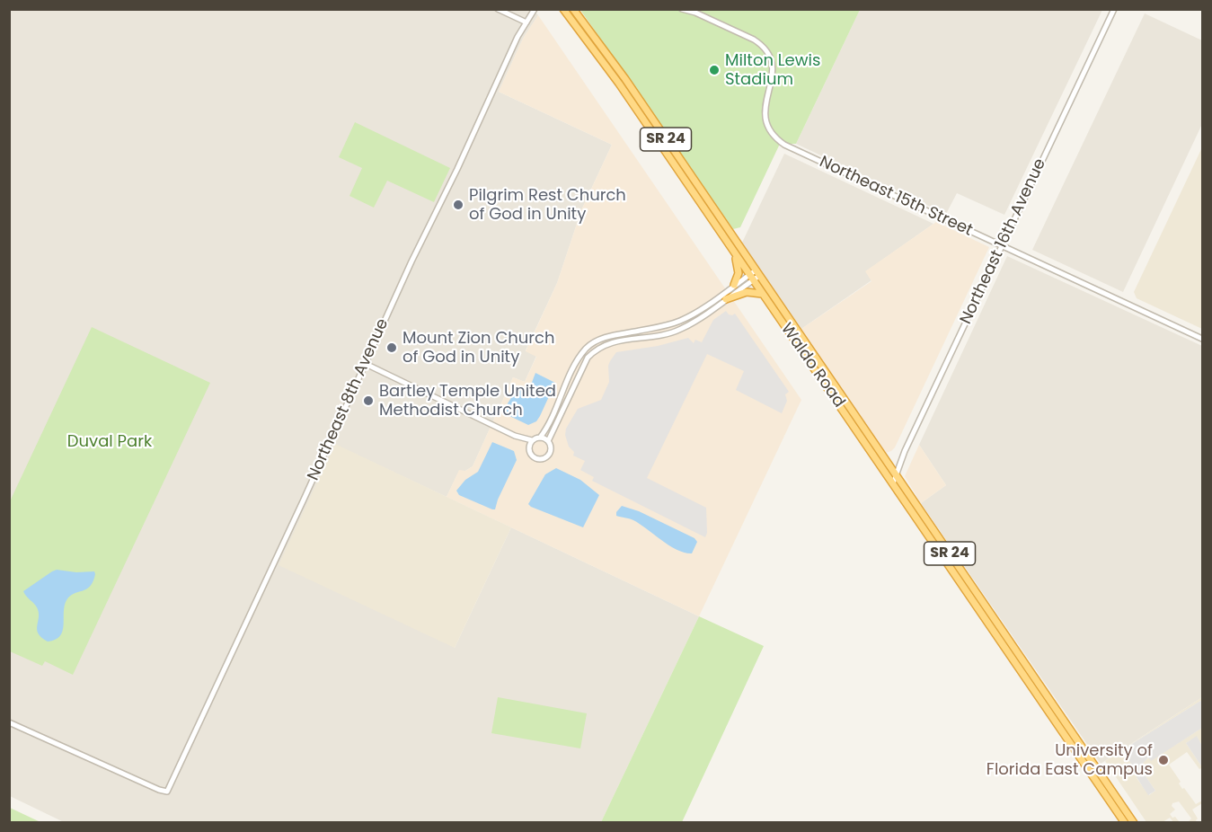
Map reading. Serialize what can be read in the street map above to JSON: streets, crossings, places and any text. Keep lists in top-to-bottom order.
{
  "streets": {
    "highway": ["SR 24", "Waldo Road"],
    "street": ["Northeast 15th Street", "Northeast 16th Avenue", "Northeast 8th Avenue"]
  },
  "crossings": [
    ["Northeast 15th Street", "Northeast 16th Avenue"],
    ["Northeast 16th Avenue", "Waldo Road"]
  ],
  "parks": ["Duval Park"],
  "places": [
    "Milton Lewis Stadium",
    "Pilgrim Rest Church of God in Unity",
    "Mount Zion Church of God in Unity",
    "Bartley Temple United Methodist Church",
    "University of Florida East Campus"
  ]
}
